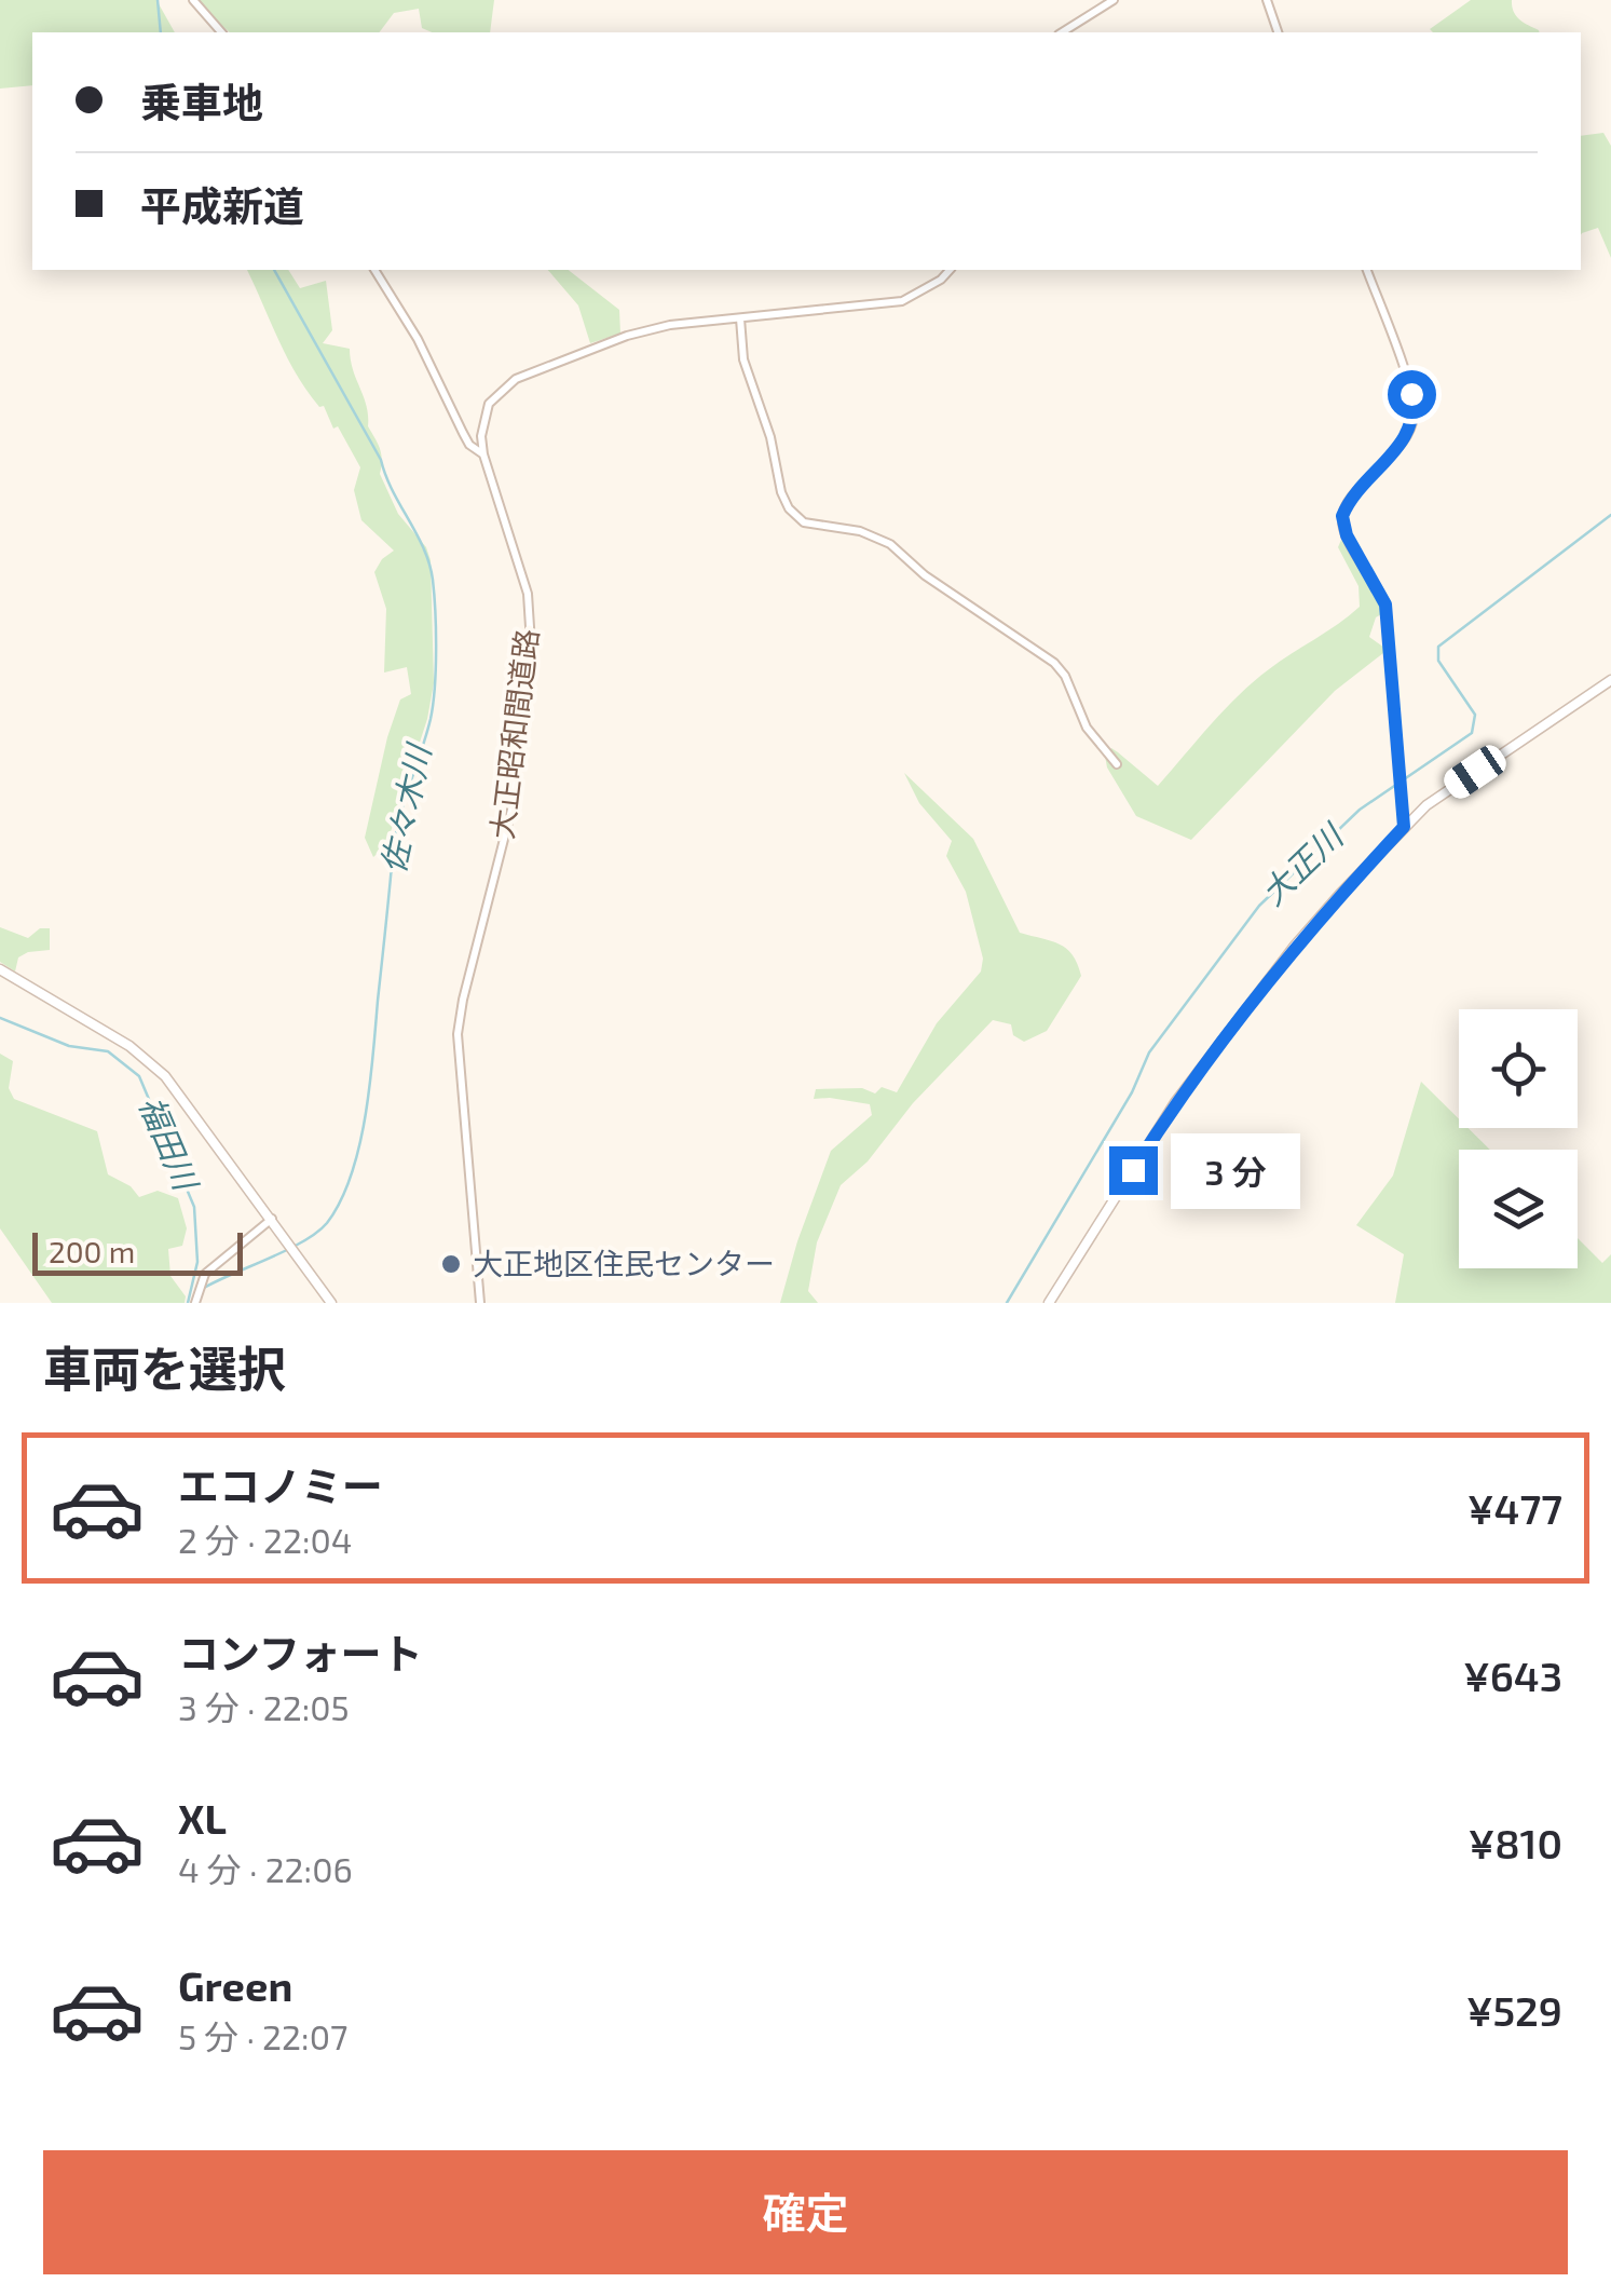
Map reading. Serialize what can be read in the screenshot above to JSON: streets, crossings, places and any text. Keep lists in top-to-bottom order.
{
  "streets": {
    "street": ["大正昭和間道路"]
  },
  "water": ["佐々木川", "大正川", "福田川"],
  "places": ["大正地区住民センター"],
  "scale_bar": "200 m",
  "page": {
    "banner": ["乗車地", "平成新道"],
    "bubble": "3 分",
    "scale": "200 m",
    "heading": "車両を選択",
    "list": [
      {
        "name": "エコノミー",
        "note": "2 分 · 22:04",
        "value": "¥477"
      },
      {
        "name": "コンフォート",
        "note": "3 分 · 22:05",
        "value": "¥643"
      },
      {
        "name": "XL",
        "note": "4 分 · 22:06",
        "value": "¥810"
      },
      {
        "name": "Green",
        "note": "5 分 · 22:07",
        "value": "¥529"
      }
    ],
    "buttons": "確定"
  }
}
